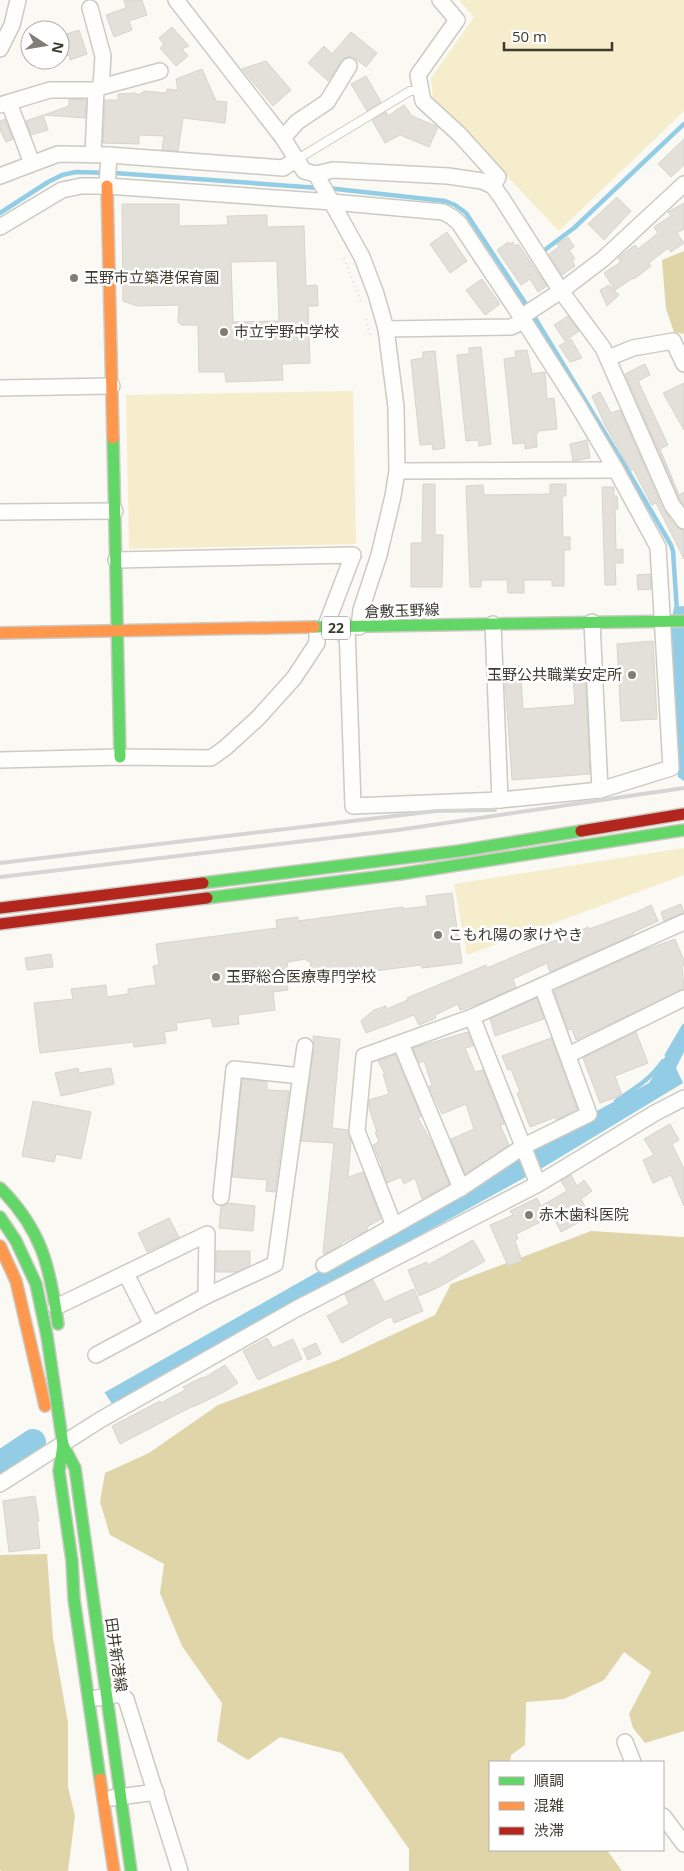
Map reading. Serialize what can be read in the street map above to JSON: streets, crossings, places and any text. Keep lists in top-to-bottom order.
{
  "streets": {
    "main road": ["倉敷玉野線", "22", "田井新港線"]
  },
  "places": [
    "玉野市立築港保育園",
    "市立宇野中学校",
    "玉野公共職業安定所",
    "こもれ陽の家けやき",
    "玉野総合医療専門学校",
    "赤木歯科医院"
  ],
  "legend": ["順調", "混雑", "渋滞"],
  "scale_bar": "50 m",
  "north": "right"
}
